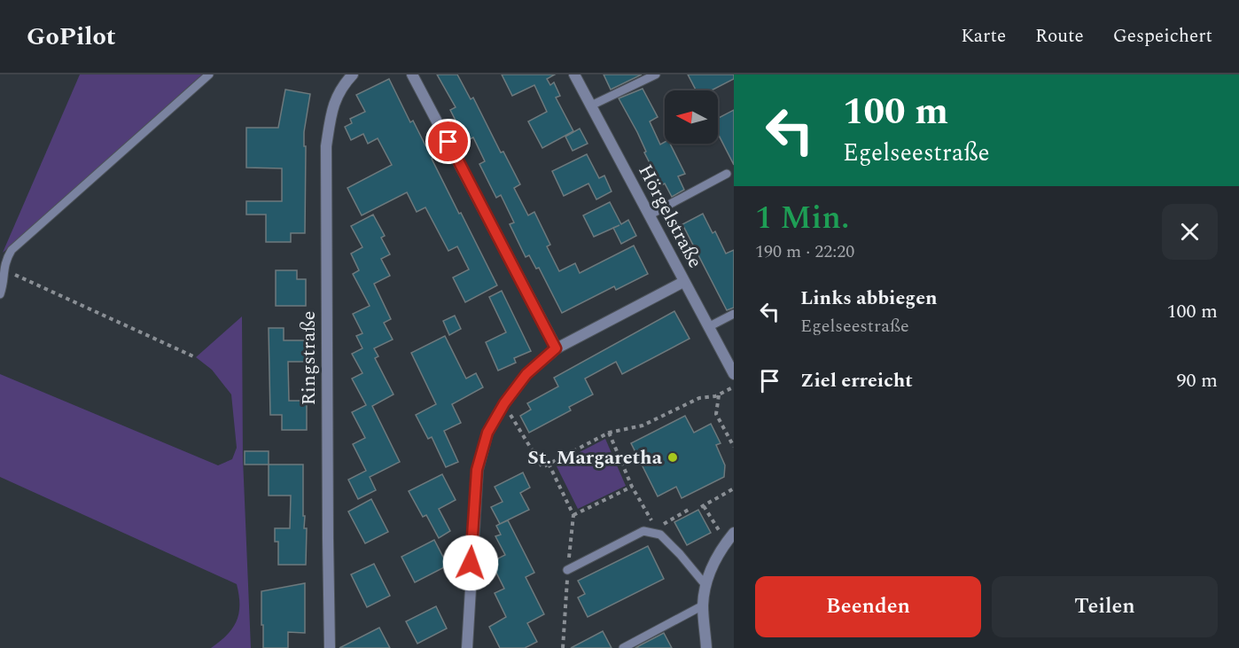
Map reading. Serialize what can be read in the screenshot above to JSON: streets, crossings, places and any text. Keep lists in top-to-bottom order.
{
  "streets": {
    "street": ["Hörgelstraße", "Ringstraße"]
  },
  "places": ["St. Margaretha"],
  "north": "left",
  "page": {
    "header": "GoPilot",
    "nav": ["Karte", "Route", "Gespeichert"],
    "turn": ["100 m", "Egelseestraße"],
    "heading": ["1 Min.", "190 m · 22:20"],
    "list": [
      {
        "name": "Links abbiegen",
        "note": "Egelseestraße",
        "value": "100 m"
      },
      {
        "name": "Ziel erreicht",
        "value": "90 m"
      }
    ],
    "buttons": ["Beenden", "Teilen"]
  }
}
